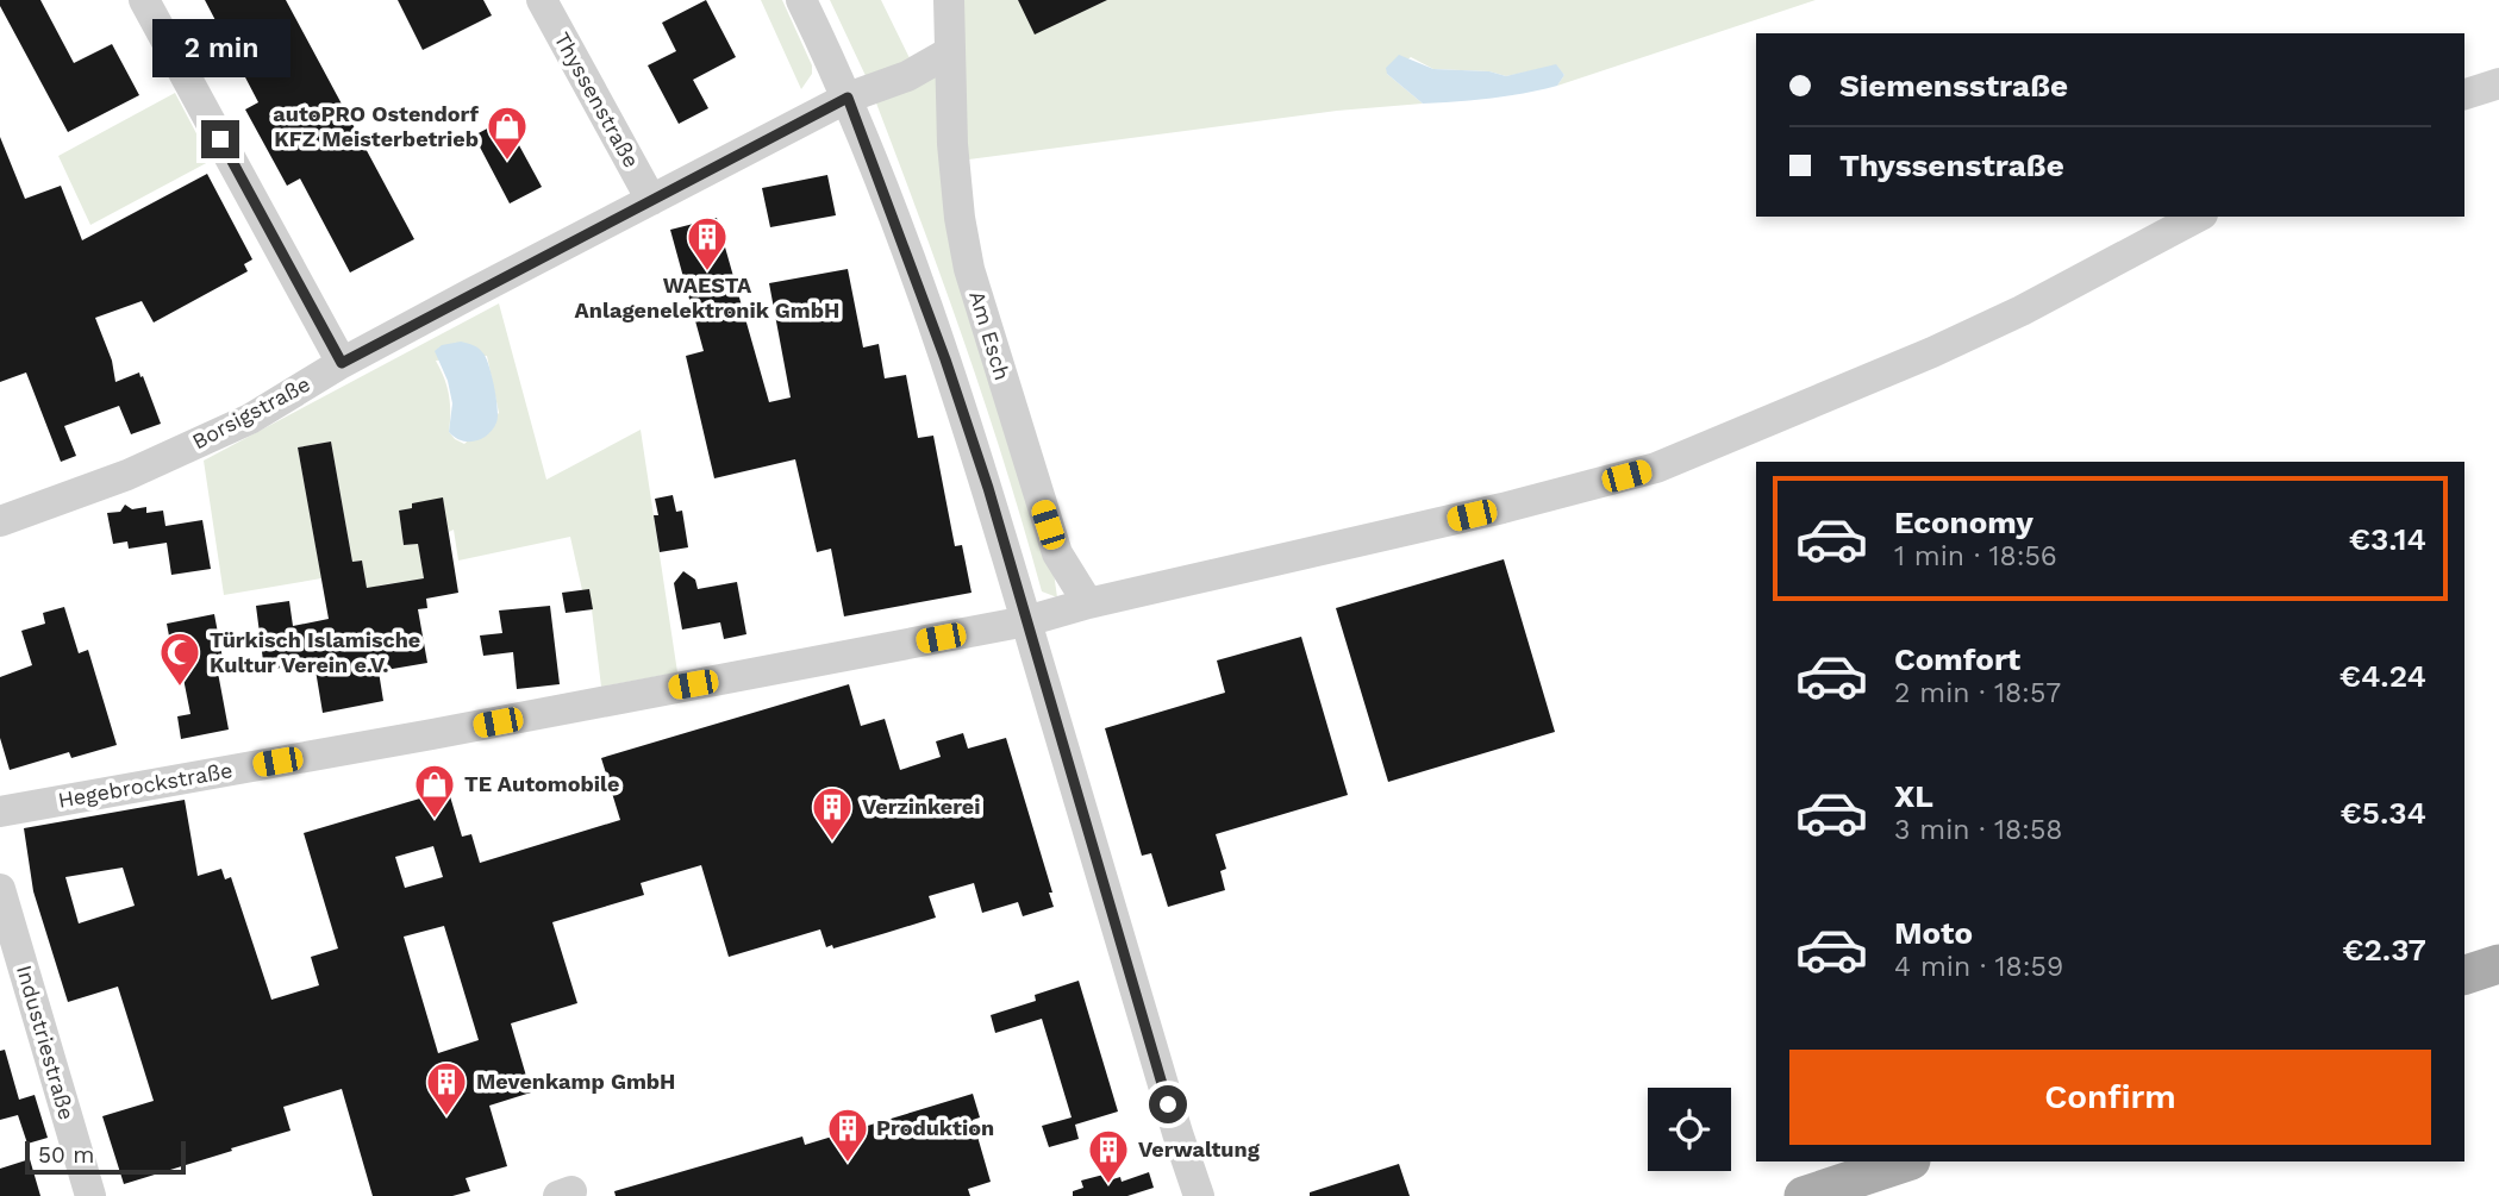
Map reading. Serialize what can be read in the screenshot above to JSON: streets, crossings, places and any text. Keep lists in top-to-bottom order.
{
  "streets": {
    "street": [
      "Thyssenstraße",
      "Am Esch",
      "Borsigstraße",
      "Hegebrockstraße",
      "Industriestraße"
    ]
  },
  "crossings": [
    ["Thyssenstraße", "Borsigstraße"],
    ["Am Esch", "Hegebrockstraße"]
  ],
  "places": {
    "shop": ["autoPRO Ostendorf KFZ Meisterbetrieb", "TE Automobile"],
    "building": [
      "WAESTA Anlagenelektronik GmbH",
      "Verzinkerei",
      "Mevenkamp GmbH",
      "Produktion",
      "Verwaltung"
    ],
    "mosque": ["Türkisch Islamische Kultur Verein e.V."]
  },
  "scale_bar": "50 m",
  "page": {
    "bubble": "2 min",
    "banner": ["Siemensstraße", "Thyssenstraße"],
    "list": [
      {
        "name": "Economy",
        "note": "1 min · 18:56",
        "value": "€3.14"
      },
      {
        "name": "Comfort",
        "note": "2 min · 18:57",
        "value": "€4.24"
      },
      {
        "name": "XL",
        "note": "3 min · 18:58",
        "value": "€5.34"
      },
      {
        "name": "Moto",
        "note": "4 min · 18:59",
        "value": "€2.37"
      }
    ],
    "buttons": "Confirm",
    "scale": "50 m"
  }
}
